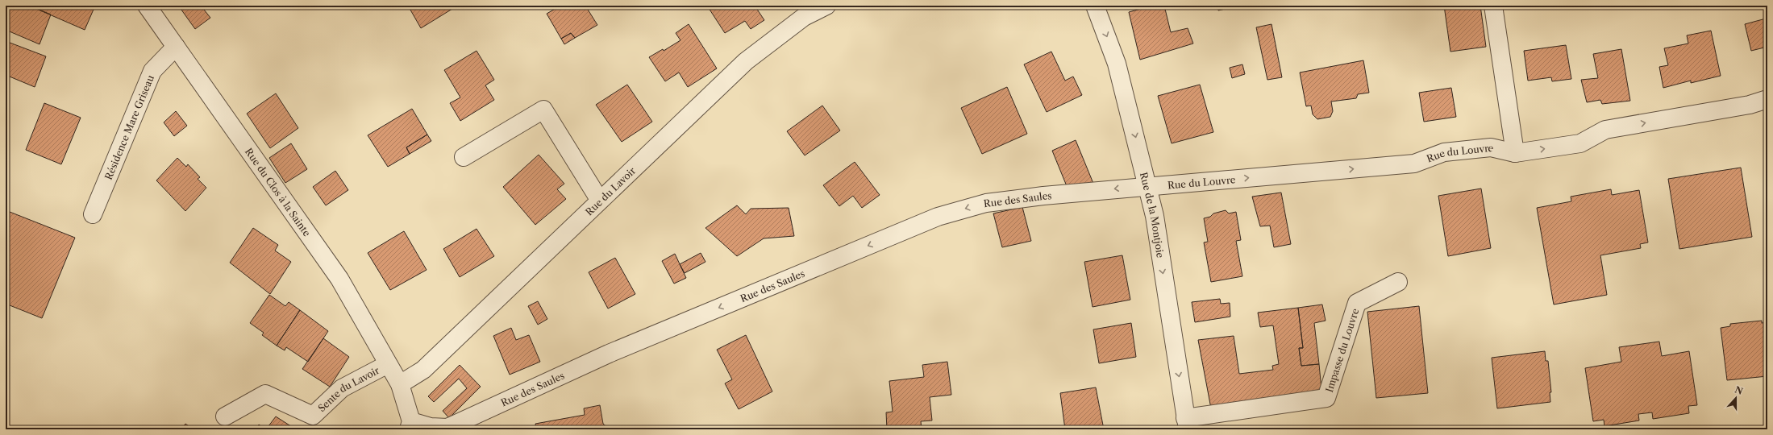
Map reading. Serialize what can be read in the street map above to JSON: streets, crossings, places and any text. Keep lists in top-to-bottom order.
{
  "streets": {
    "street": [
      "Résidence Mare Griseau",
      "Rue du Louvre",
      "Rue du Lavoir",
      "Rue du Clos à la Sainte",
      "Rue des Saules",
      "Rue de la Montjoie",
      "Impasse du Louvre",
      "Sente du Lavoir"
    ]
  },
  "crossings": [
    ["Résidence Mare Griseau", "Rue du Clos à la Sainte"],
    ["Rue du Louvre", "Rue des Saules"],
    ["Rue du Louvre", "Rue de la Montjoie"],
    ["Rue du Lavoir", "Rue du Clos à la Sainte"],
    ["Rue du Clos à la Sainte", "Rue des Saules"],
    ["Rue du Clos à la Sainte", "Sente du Lavoir"],
    ["Rue des Saules", "Rue de la Montjoie"],
    ["Rue de la Montjoie", "Impasse du Louvre"]
  ],
  "one_way": ["Rue du Louvre", "Rue des Saules", "Rue de la Montjoie"],
  "north": "top"
}
